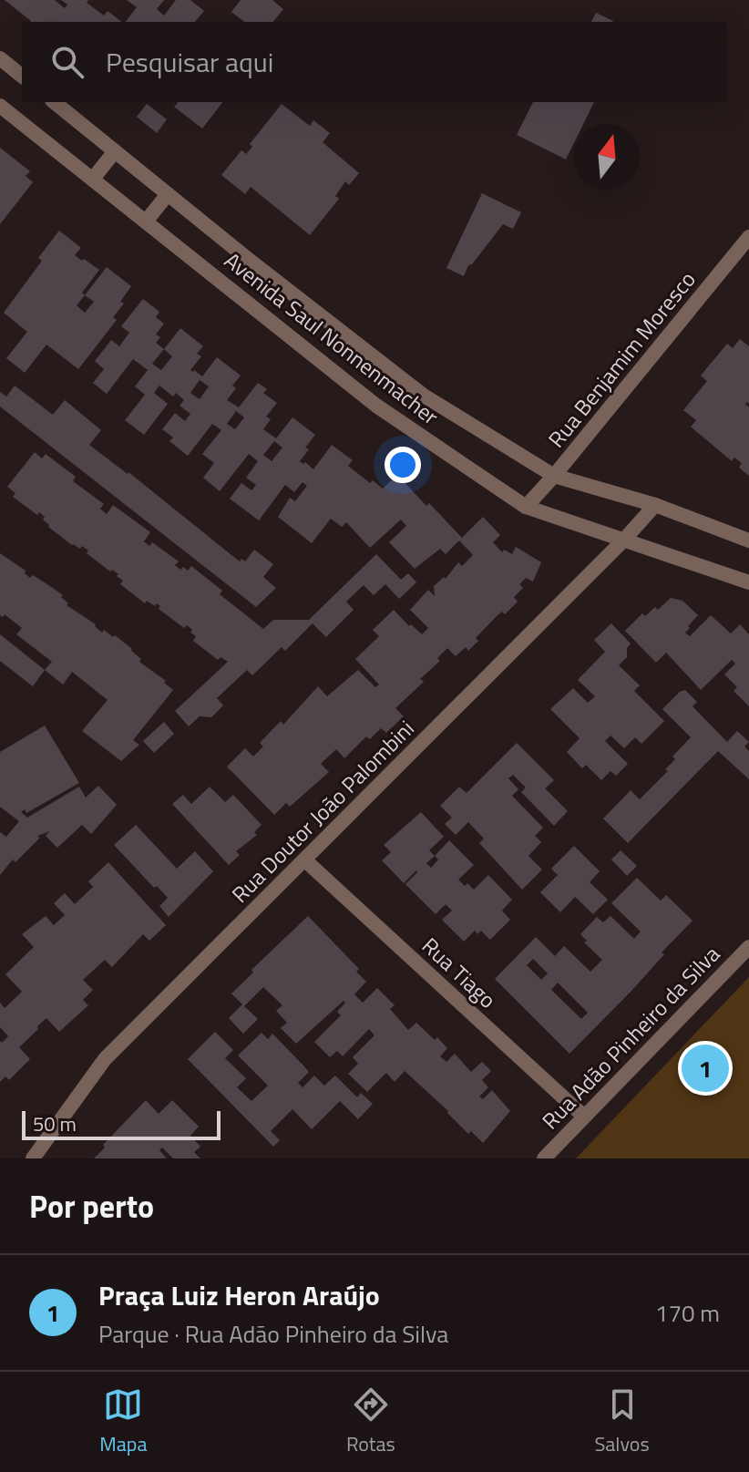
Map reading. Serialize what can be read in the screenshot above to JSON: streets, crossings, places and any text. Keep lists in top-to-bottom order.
{
  "streets": {
    "street": [
      "Avenida Saul Nonnenmacher",
      "Rua Benjamim Moresco",
      "Rua Doutor João Palombini",
      "Rua Tiago",
      "Rua Adão Pinheiro da Silva"
    ]
  },
  "crossings": [
    ["Avenida Saul Nonnenmacher", "Rua Benjamim Moresco"],
    ["Avenida Saul Nonnenmacher", "Rua Doutor João Palombini"],
    ["Rua Doutor João Palombini", "Rua Tiago"],
    ["Rua Tiago", "Rua Adão Pinheiro da Silva"]
  ],
  "scale_bar": "50 m",
  "north": "top",
  "page": {
    "search": "Pesquisar aqui",
    "pins": "1",
    "scale": "50 m",
    "heading": "Por perto",
    "list": [
      {
        "mark": "1",
        "name": "Praça Luiz Heron Araújo",
        "note": "Parque · Rua Adão Pinheiro da Silva",
        "value": "170 m"
      }
    ],
    "nav": ["Mapa", "Rotas", "Salvos"]
  }
}
